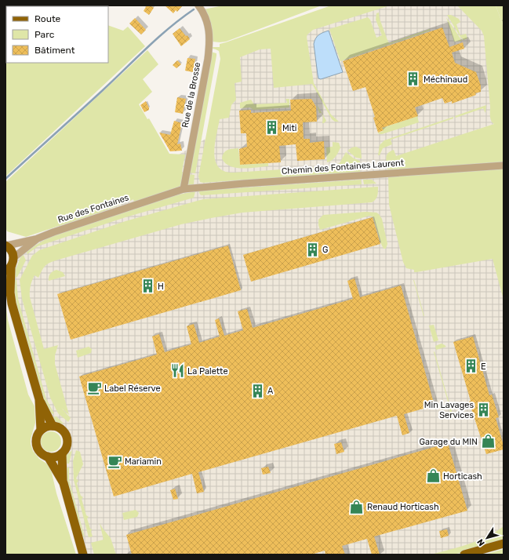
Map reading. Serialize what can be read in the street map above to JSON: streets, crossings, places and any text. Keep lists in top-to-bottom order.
{
  "streets": {
    "street": ["Rue de la Brosse", "Chemin des Fontaines Laurent", "Rue des Fontaines"]
  },
  "crossings": [
    ["Rue de la Brosse", "Chemin des Fontaines Laurent"],
    ["Rue de la Brosse", "Rue des Fontaines"],
    ["Chemin des Fontaines Laurent", "Rue des Fontaines"]
  ],
  "places": {
    "building": [
      "Méchinaud",
      "Miti",
      "G",
      "H",
      "E",
      "A",
      "Min Lavages Services"
    ],
    "restaurant": ["La Palette"],
    "cafe": ["Label Réserve", "Mariamin"],
    "shop": ["Garage du MIN", "Horticash", "Renaud Horticash"]
  },
  "legend": ["Route", "Parc", "Bâtiment"],
  "north": "bottom left"
}
